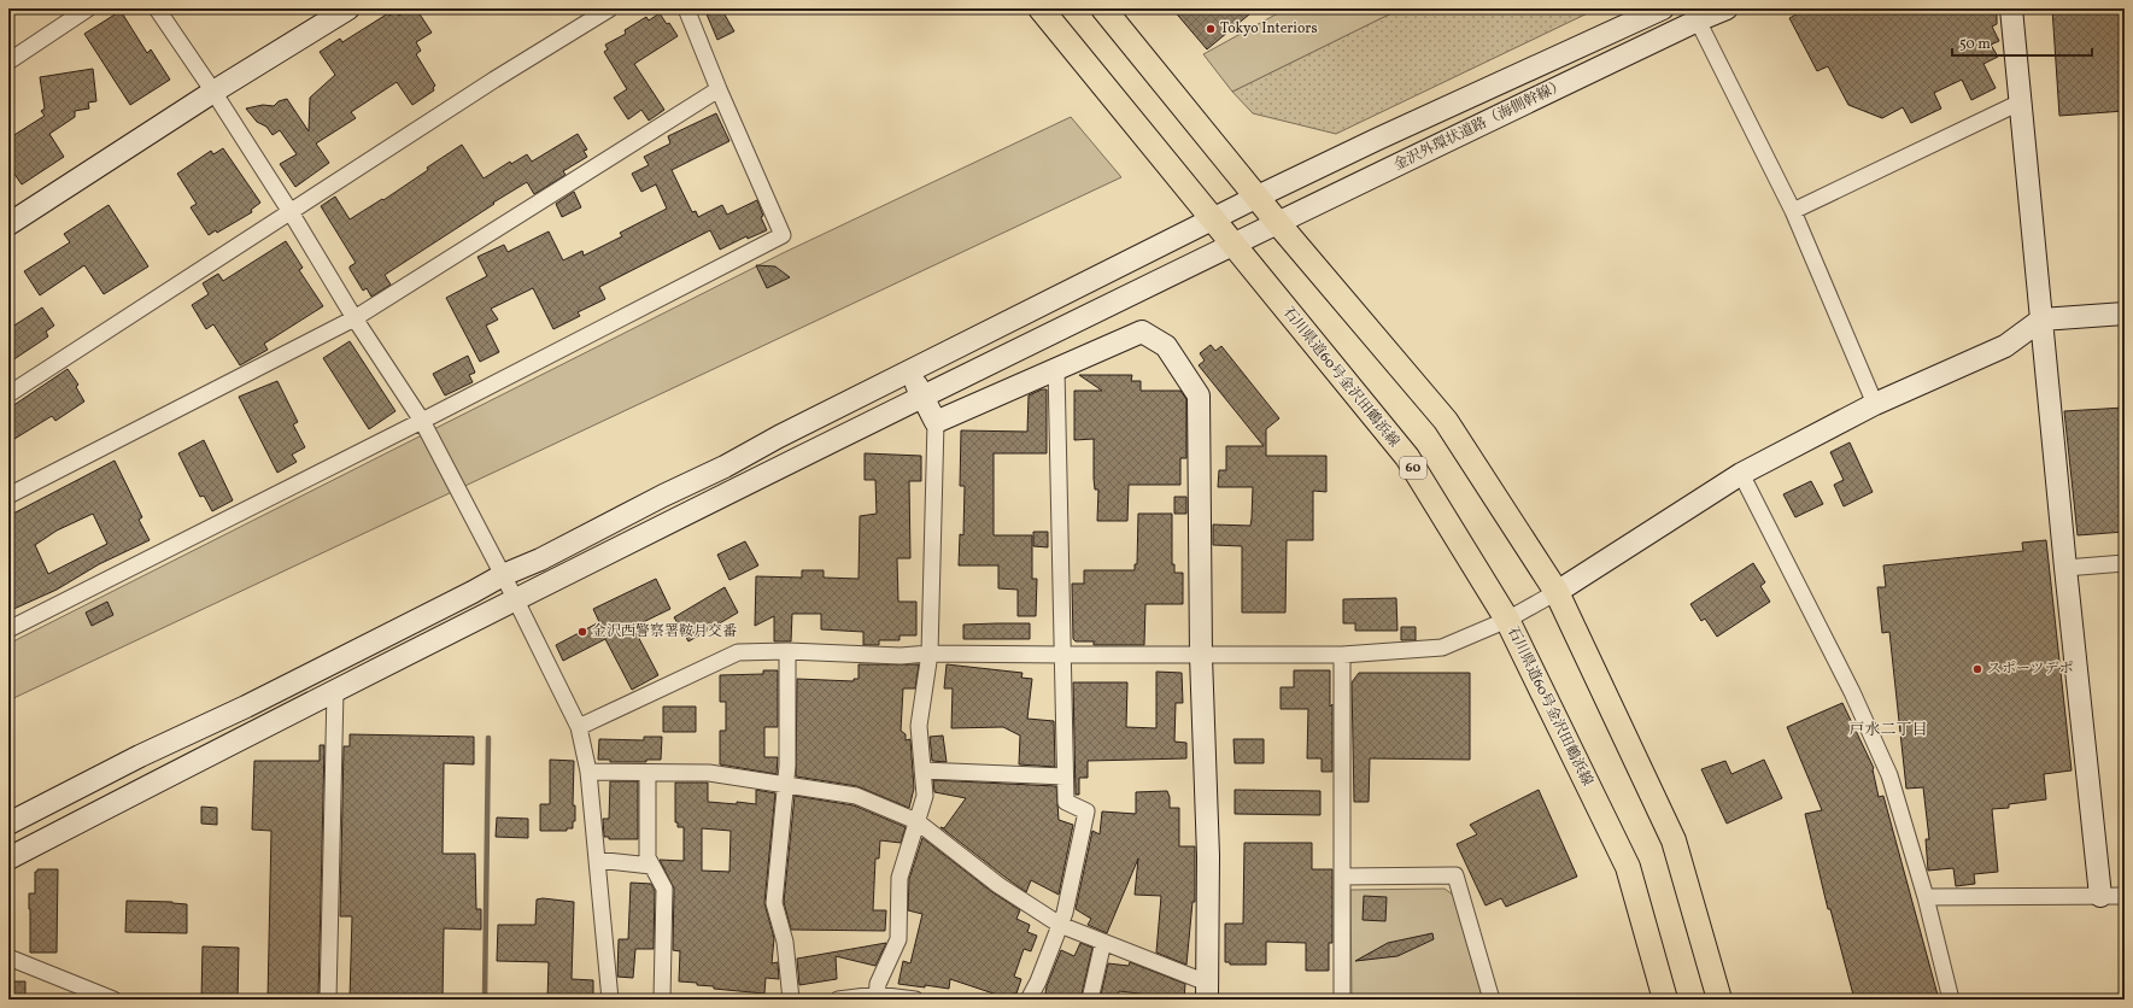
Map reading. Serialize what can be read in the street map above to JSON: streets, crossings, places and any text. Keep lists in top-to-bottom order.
{
  "streets": {
    "main road": ["石川県道60号金沢田鶴浜線", "60"],
    "street": ["金沢外環状道路（海側幹線）"]
  },
  "crossings": [
    ["金沢外環状道路（海側幹線）", "石川県道60号金沢田鶴浜線"]
  ],
  "districts": ["戸水二丁目"],
  "places": ["Tokyo Interiors", "金沢西警察署鞍月交番", "スポーツデポ"],
  "scale_bar": "50 m"
}
